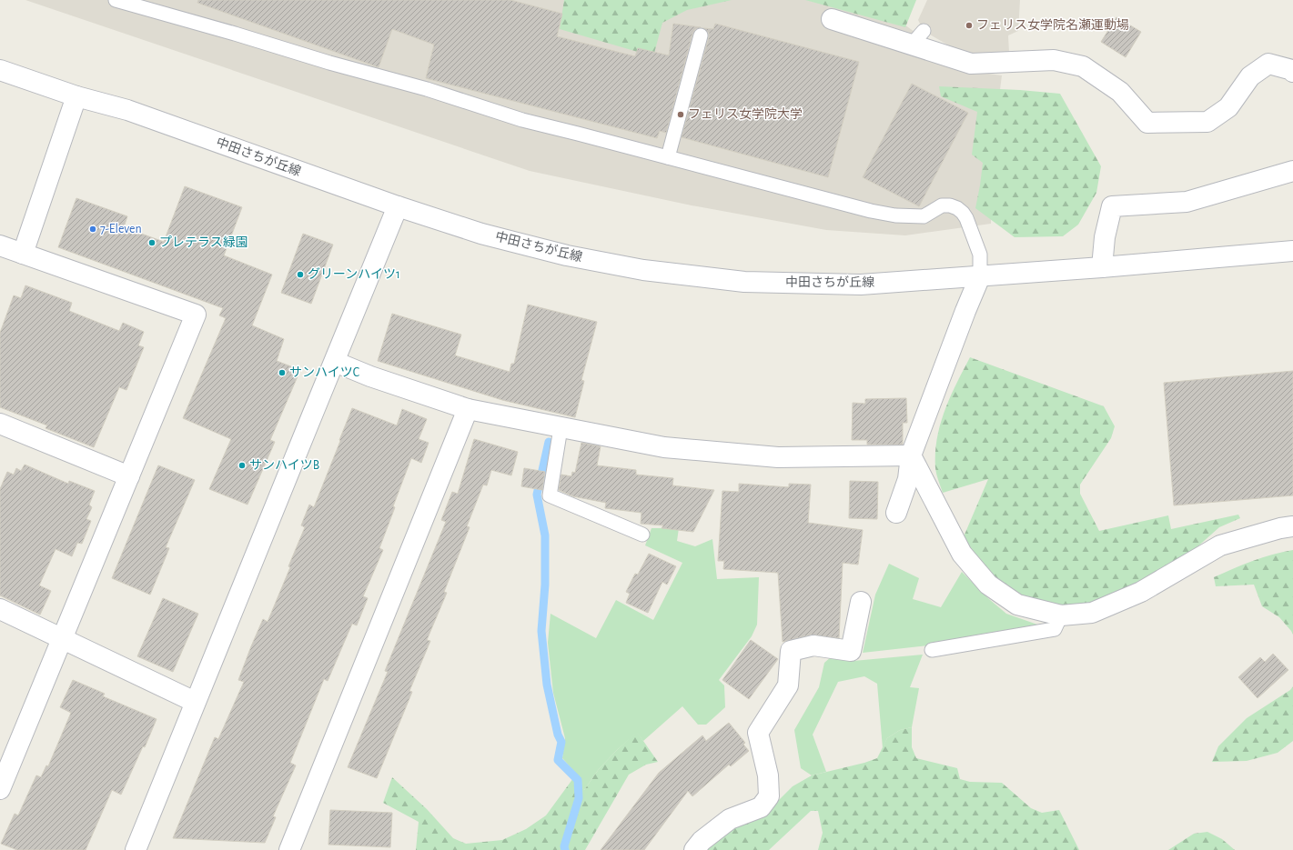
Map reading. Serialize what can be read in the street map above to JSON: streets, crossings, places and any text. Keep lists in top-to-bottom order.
{
  "streets": {
    "street": ["中田さちが丘線"]
  },
  "places": [
    "フェリス女学院名瀬運動場",
    "フェリス女学院大学",
    "7-Eleven",
    "プレテラス緑園",
    "グリーンハイツ1",
    "サンハイツC",
    "サンハイツB"
  ]
}
